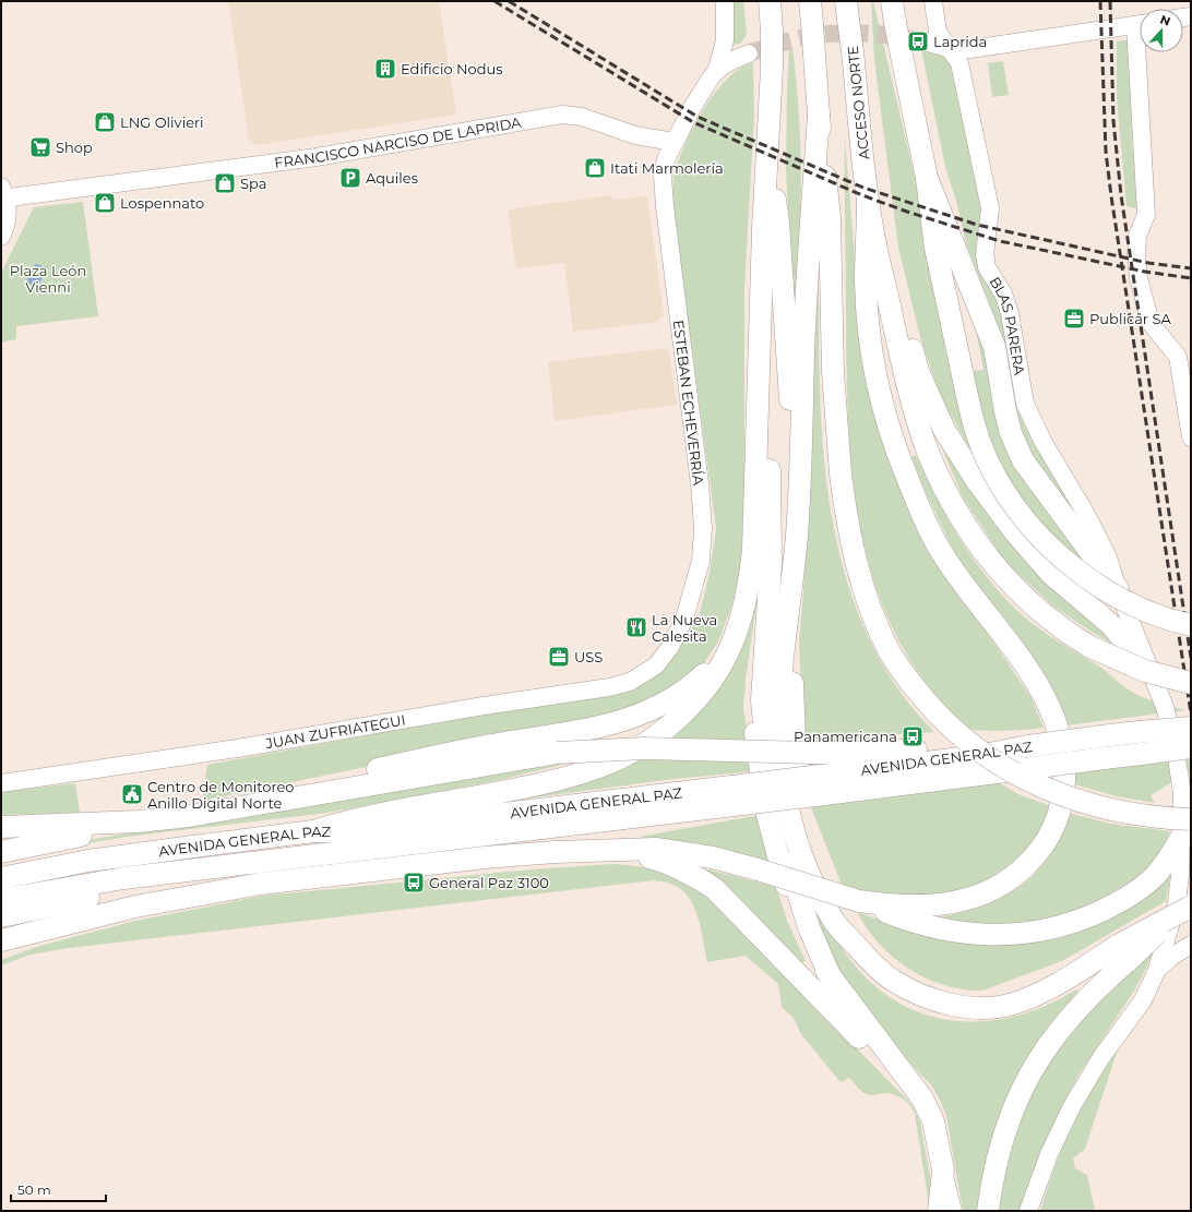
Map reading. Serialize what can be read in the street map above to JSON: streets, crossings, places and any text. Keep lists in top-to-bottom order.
{
  "streets": {
    "highway": ["ACCESO NORTE", "AVENIDA GENERAL PAZ"],
    "street": [
      "FRANCISCO NARCISO DE LAPRIDA",
      "BLAS PARERA",
      "ESTEBAN ECHEVERRÍA",
      "JUAN ZUFRIATEGUI"
    ]
  },
  "crossings": [
    ["FRANCISCO NARCISO DE LAPRIDA", "ESTEBAN ECHEVERRÍA"],
    ["ESTEBAN ECHEVERRÍA", "JUAN ZUFRIATEGUI"]
  ],
  "parks": ["Plaza León Vienni"],
  "places": {
    "bus stop": ["Laprida", "Panamericana", "General Paz 3100"],
    "building": ["Edificio Nodus"],
    "shop": [
      "LNG Olivieri",
      "Itati Marmolería",
      "Spa",
      "Lospennato"
    ],
    "supermarket": ["Shop"],
    "parking": ["Aquiles"],
    "office": ["Publicar SA", "USS"],
    "restaurant": ["La Nueva Calesita"],
    "public building": ["Centro de Monitoreo Anillo Digital Norte"]
  },
  "scale_bar": "50 m",
  "north": "top"
}
